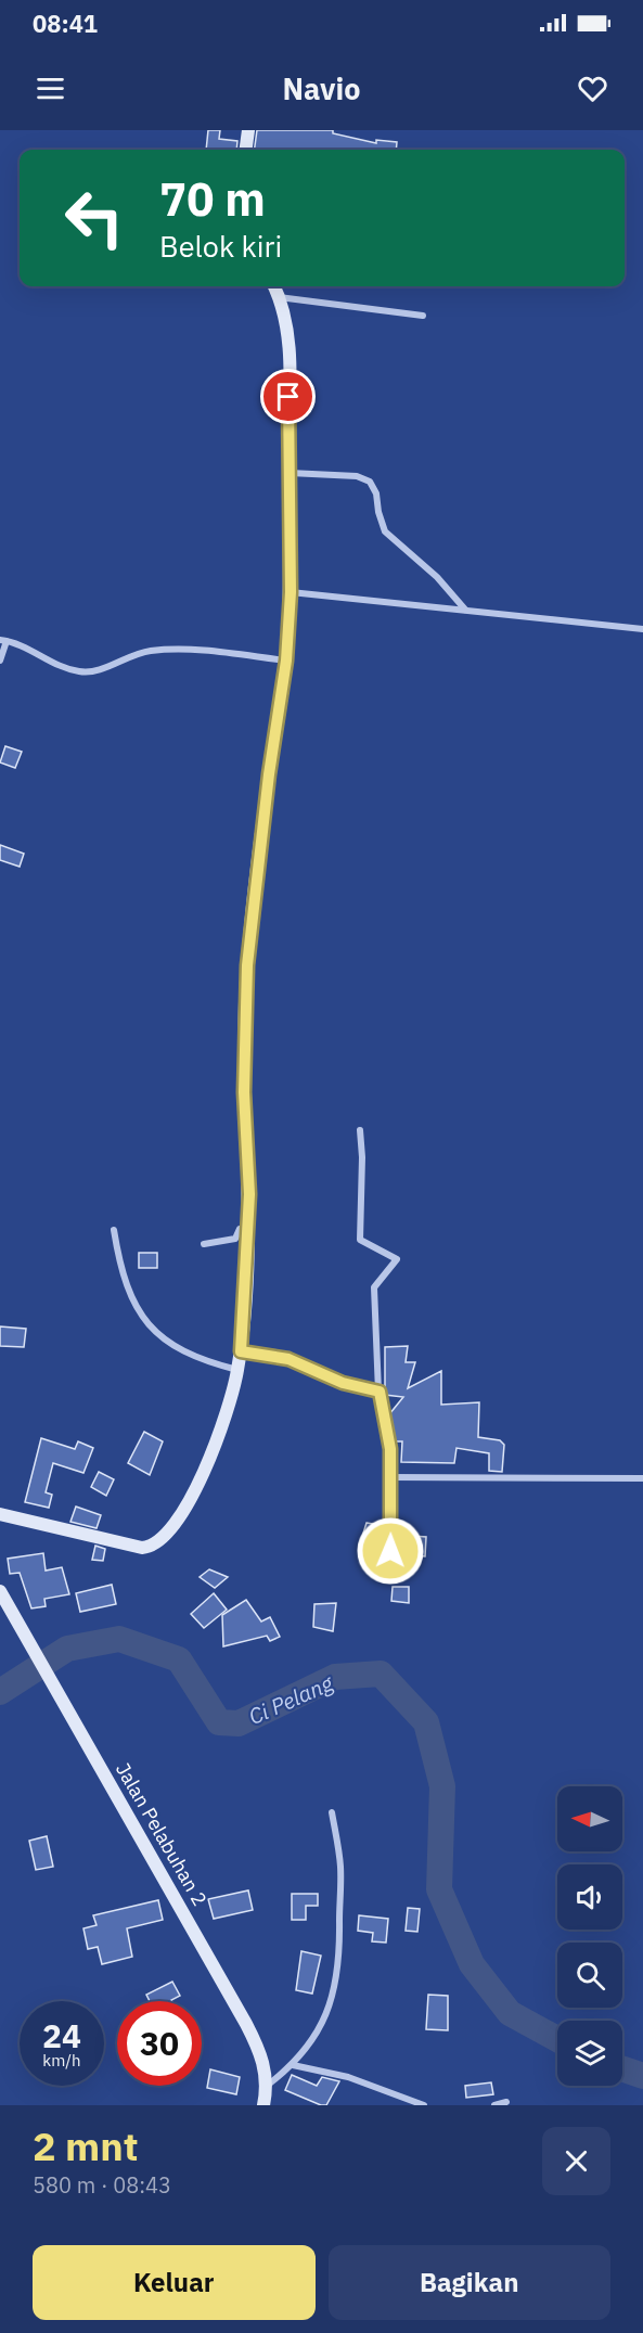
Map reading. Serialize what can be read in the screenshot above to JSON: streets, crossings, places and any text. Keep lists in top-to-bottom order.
{
  "streets": {
    "street": ["Jalan Pelabuhan 2"]
  },
  "water": ["Ci Pelang"],
  "north": "left",
  "page": {
    "status": "08:41",
    "header": "Navio",
    "turn": ["70 m", "Belok kiri"],
    "speed": "24 km/h",
    "limit": "30",
    "heading": ["2 mnt", "580 m · 08:43"],
    "buttons": ["Keluar", "Bagikan"]
  }
}
